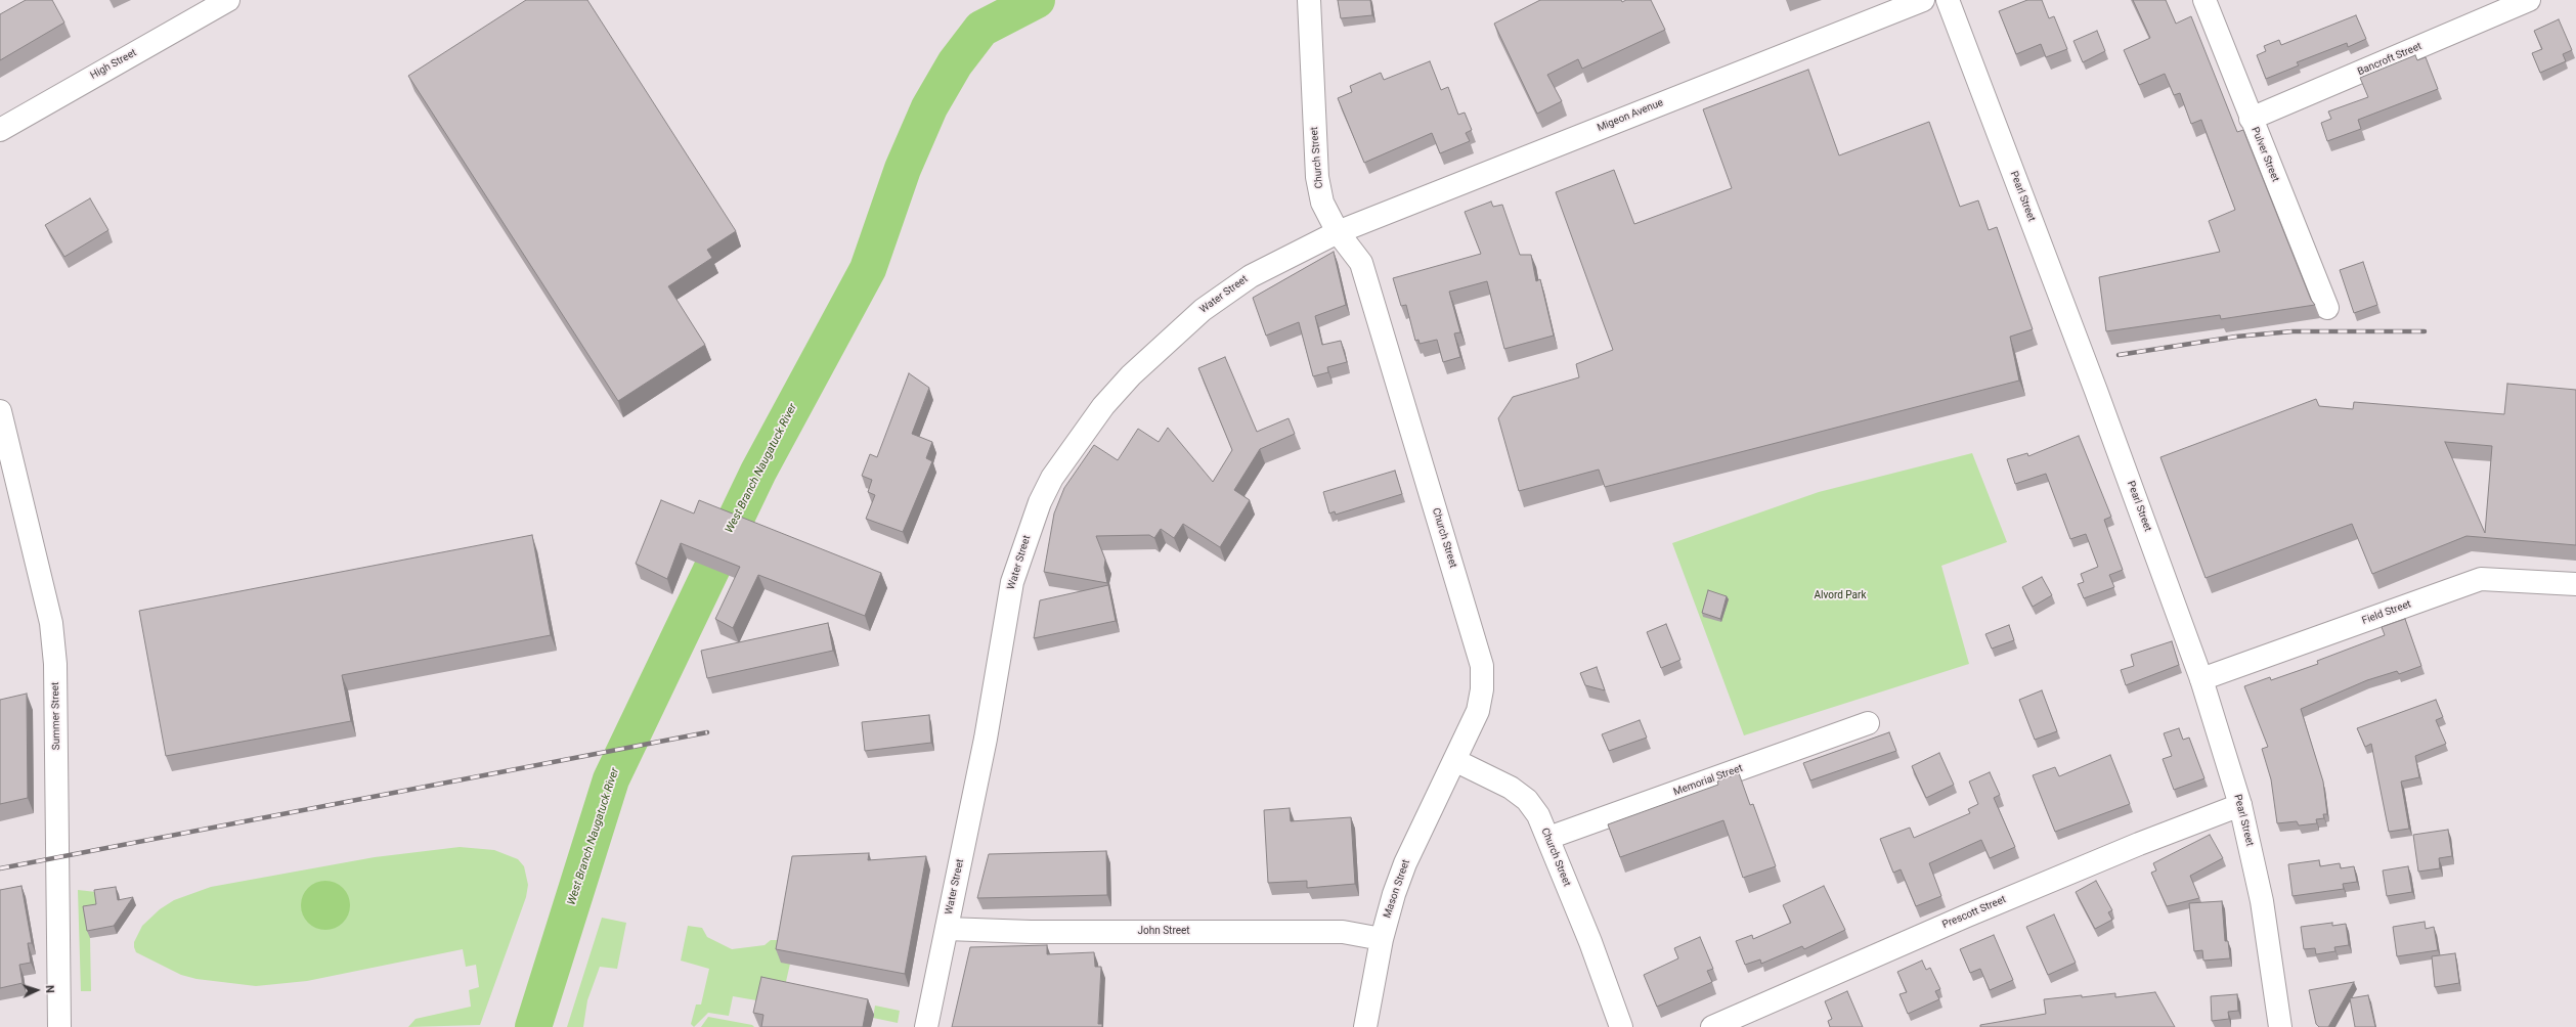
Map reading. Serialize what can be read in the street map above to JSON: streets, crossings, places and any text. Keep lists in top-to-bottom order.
{
  "streets": {
    "street": [
      "Bancroft Street",
      "High Street",
      "Migeon Avenue",
      "Pulver Street",
      "Church Street",
      "Pearl Street",
      "Water Street",
      "Field Street",
      "Summer Street",
      "Memorial Street",
      "Mason Street",
      "Prescott Street",
      "John Street"
    ]
  },
  "crossings": [
    ["Bancroft Street", "Pulver Street"],
    ["Migeon Avenue", "Church Street"],
    ["Migeon Avenue", "Water Street"],
    ["Church Street", "Water Street"],
    ["Church Street", "Memorial Street"],
    ["Church Street", "Mason Street"],
    ["Pearl Street", "Field Street"],
    ["Pearl Street", "Prescott Street"],
    ["Water Street", "John Street"],
    ["Mason Street", "John Street"]
  ],
  "water": ["West Branch Naugatuck River"],
  "parks": ["Alvord Park"],
  "north": "right"
}
